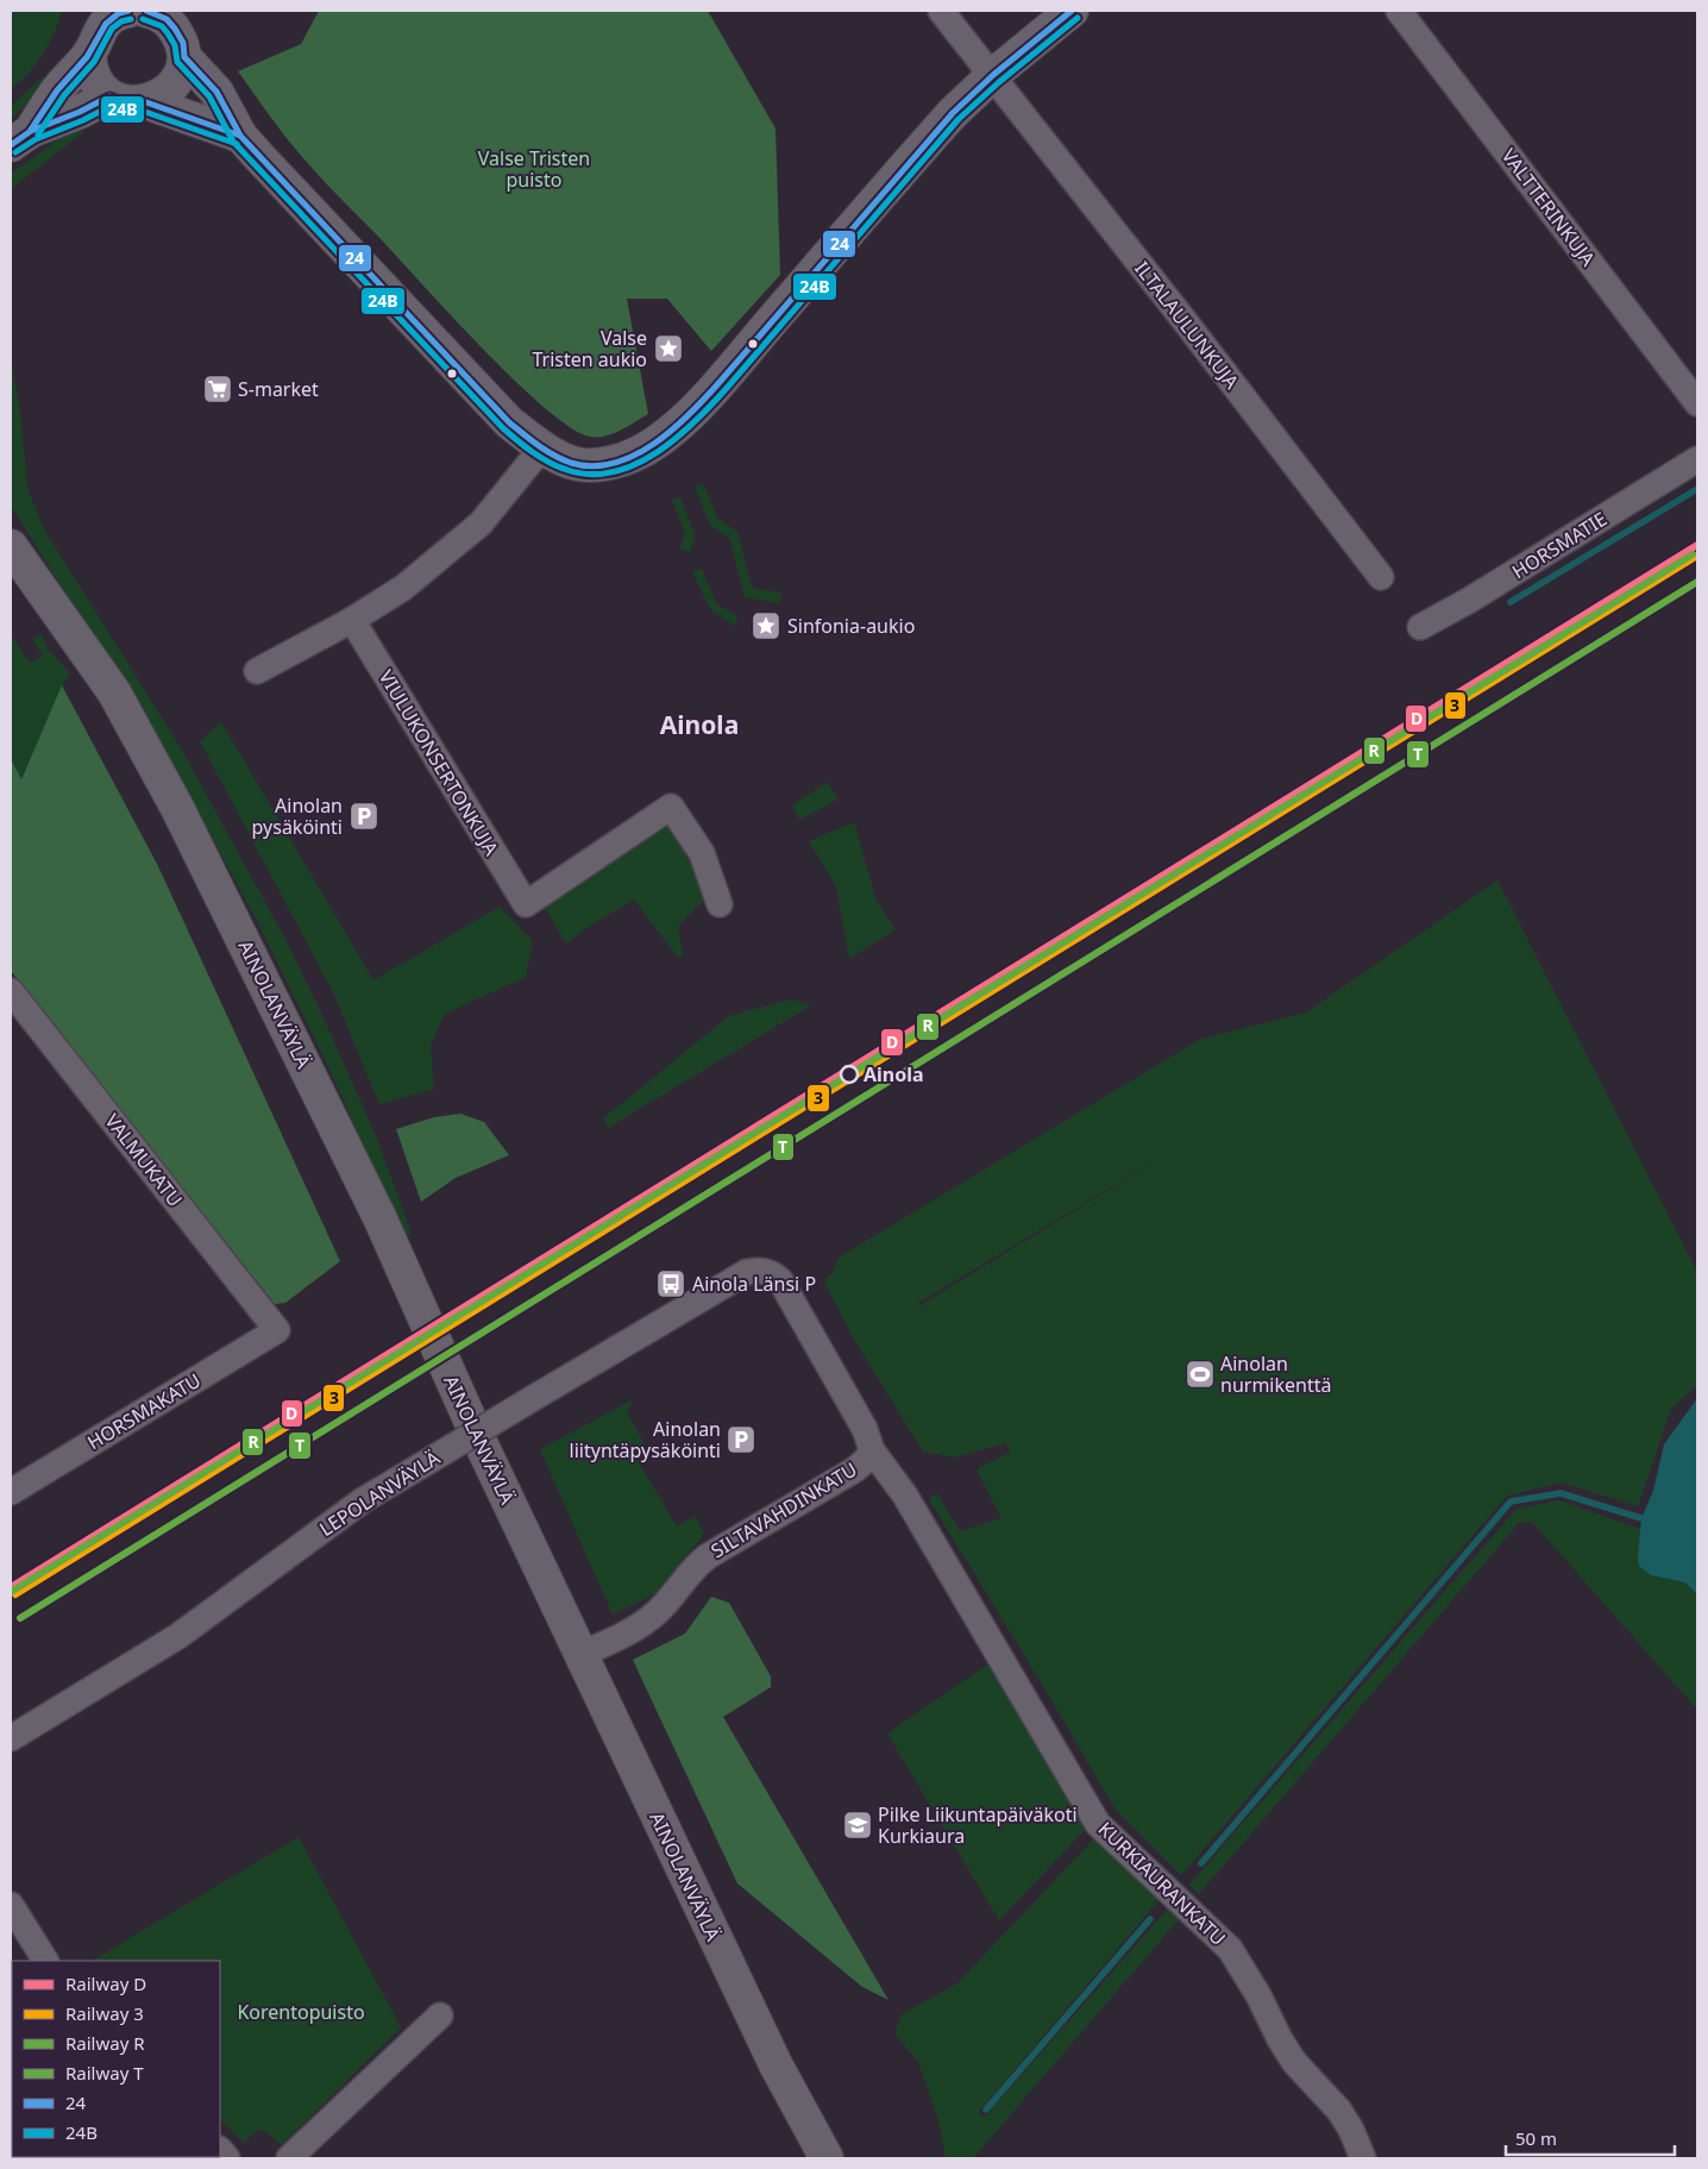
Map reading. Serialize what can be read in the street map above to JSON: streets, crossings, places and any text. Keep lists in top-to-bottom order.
{
  "streets": {
    "main road": ["AINOLANVÄYLÄ"],
    "street": [
      "VALTTERINKUJA",
      "ILTALAULUNKUJA",
      "HORSMATIE",
      "VIULUKONSERTONKUJA",
      "VALMUKATU",
      "HORSMAKATU",
      "LEPOLANVÄYLÄ",
      "SILTAVAHDINKATU",
      "KURKIAURANKATU"
    ]
  },
  "crossings": [
    ["AINOLANVÄYLÄ", "SILTAVAHDINKATU"],
    ["VALMUKATU", "HORSMAKATU"],
    ["LEPOLANVÄYLÄ", "SILTAVAHDINKATU"],
    ["SILTAVAHDINKATU", "KURKIAURANKATU"]
  ],
  "districts": ["Ainola"],
  "parks": ["Valse Tristen puisto", "Korentopuisto"],
  "places": {
    "place": ["Valse Tristen aukio", "Sinfonia-aukio"],
    "supermarket": ["S-market"],
    "parking": ["Ainolan pysäköinti", "Ainolan liityntäpysäköinti"],
    "other": ["Ainola"],
    "bus stop": ["Ainola Länsi P"],
    "sports": ["Ainolan nurmikenttä"],
    "school or university": ["Pilke Liikuntapäiväkoti Kurkiaura"]
  },
  "lines": [
    "transit line 24",
    "transit line 24B",
    "rail line D",
    "rail line R",
    "rail line 3",
    "rail line T"
  ],
  "legend": [
    "Railway D",
    "Railway 3",
    "Railway R",
    "Railway T",
    "24",
    "24B"
  ],
  "scale_bar": "50 m"
}
